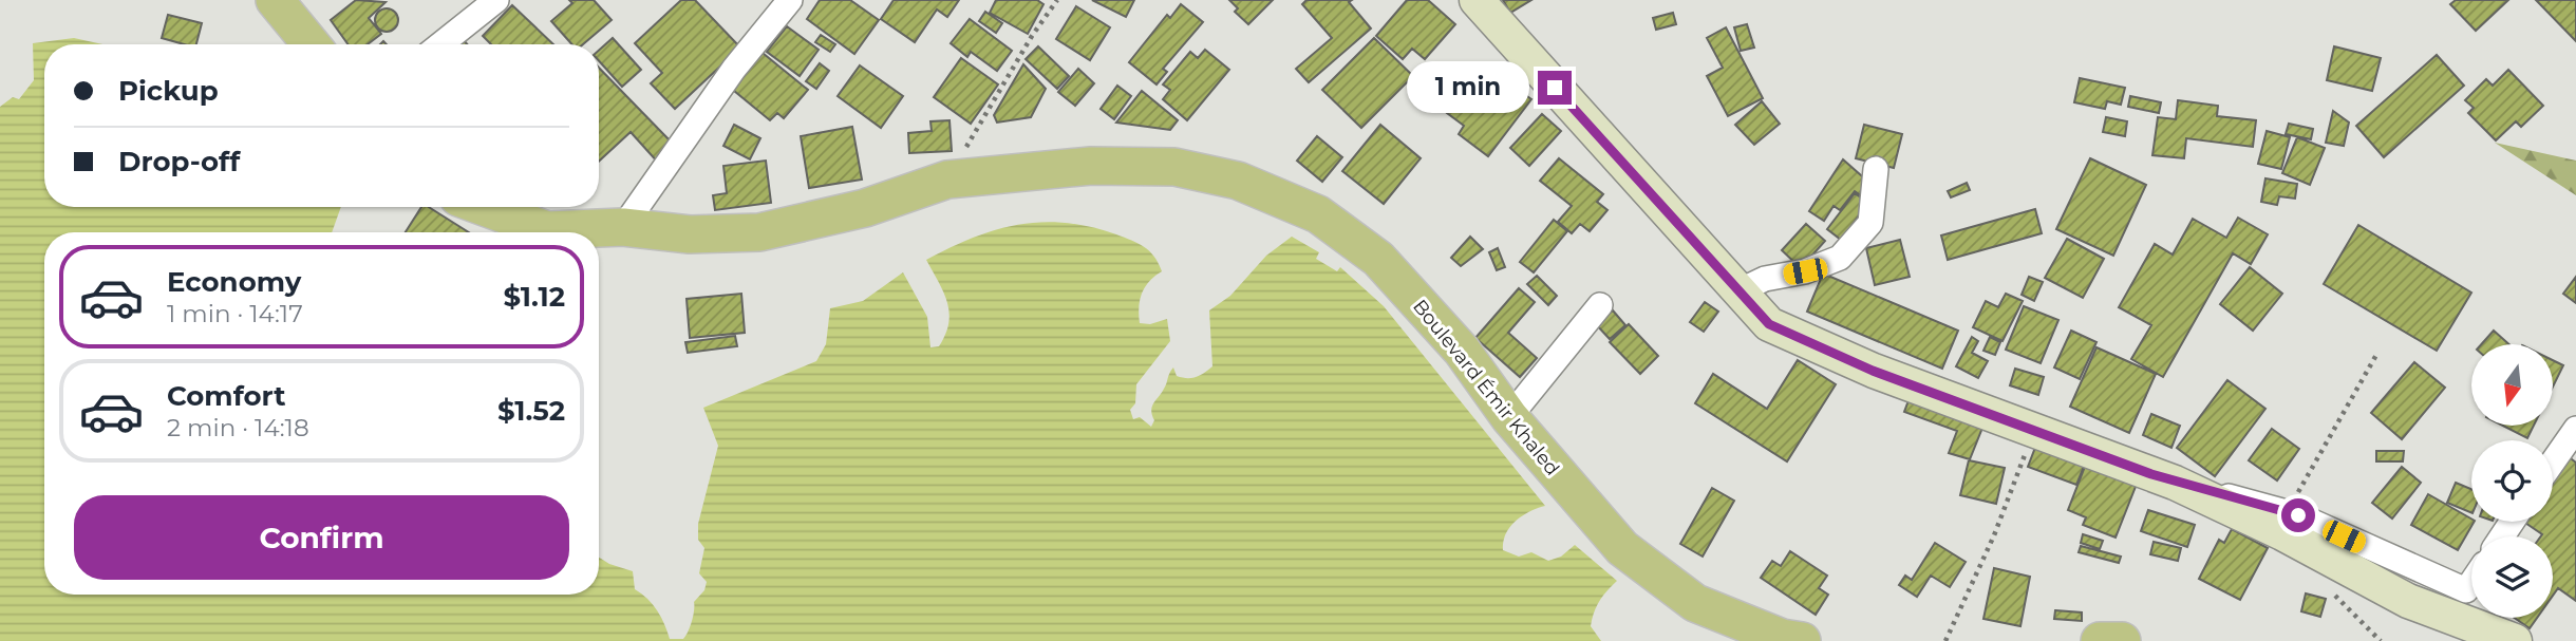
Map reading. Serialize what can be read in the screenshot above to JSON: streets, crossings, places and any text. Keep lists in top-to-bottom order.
{
  "streets": {
    "main road": ["Boulevard Émir Khaled"]
  },
  "north": "bottom",
  "page": {
    "banner": ["Pickup", "Drop-off"],
    "bubble": "1 min",
    "list": [
      {
        "name": "Economy",
        "note": "1 min · 14:17",
        "value": "$1.12"
      },
      {
        "name": "Comfort",
        "note": "2 min · 14:18",
        "value": "$1.52"
      }
    ],
    "buttons": "Confirm"
  }
}
